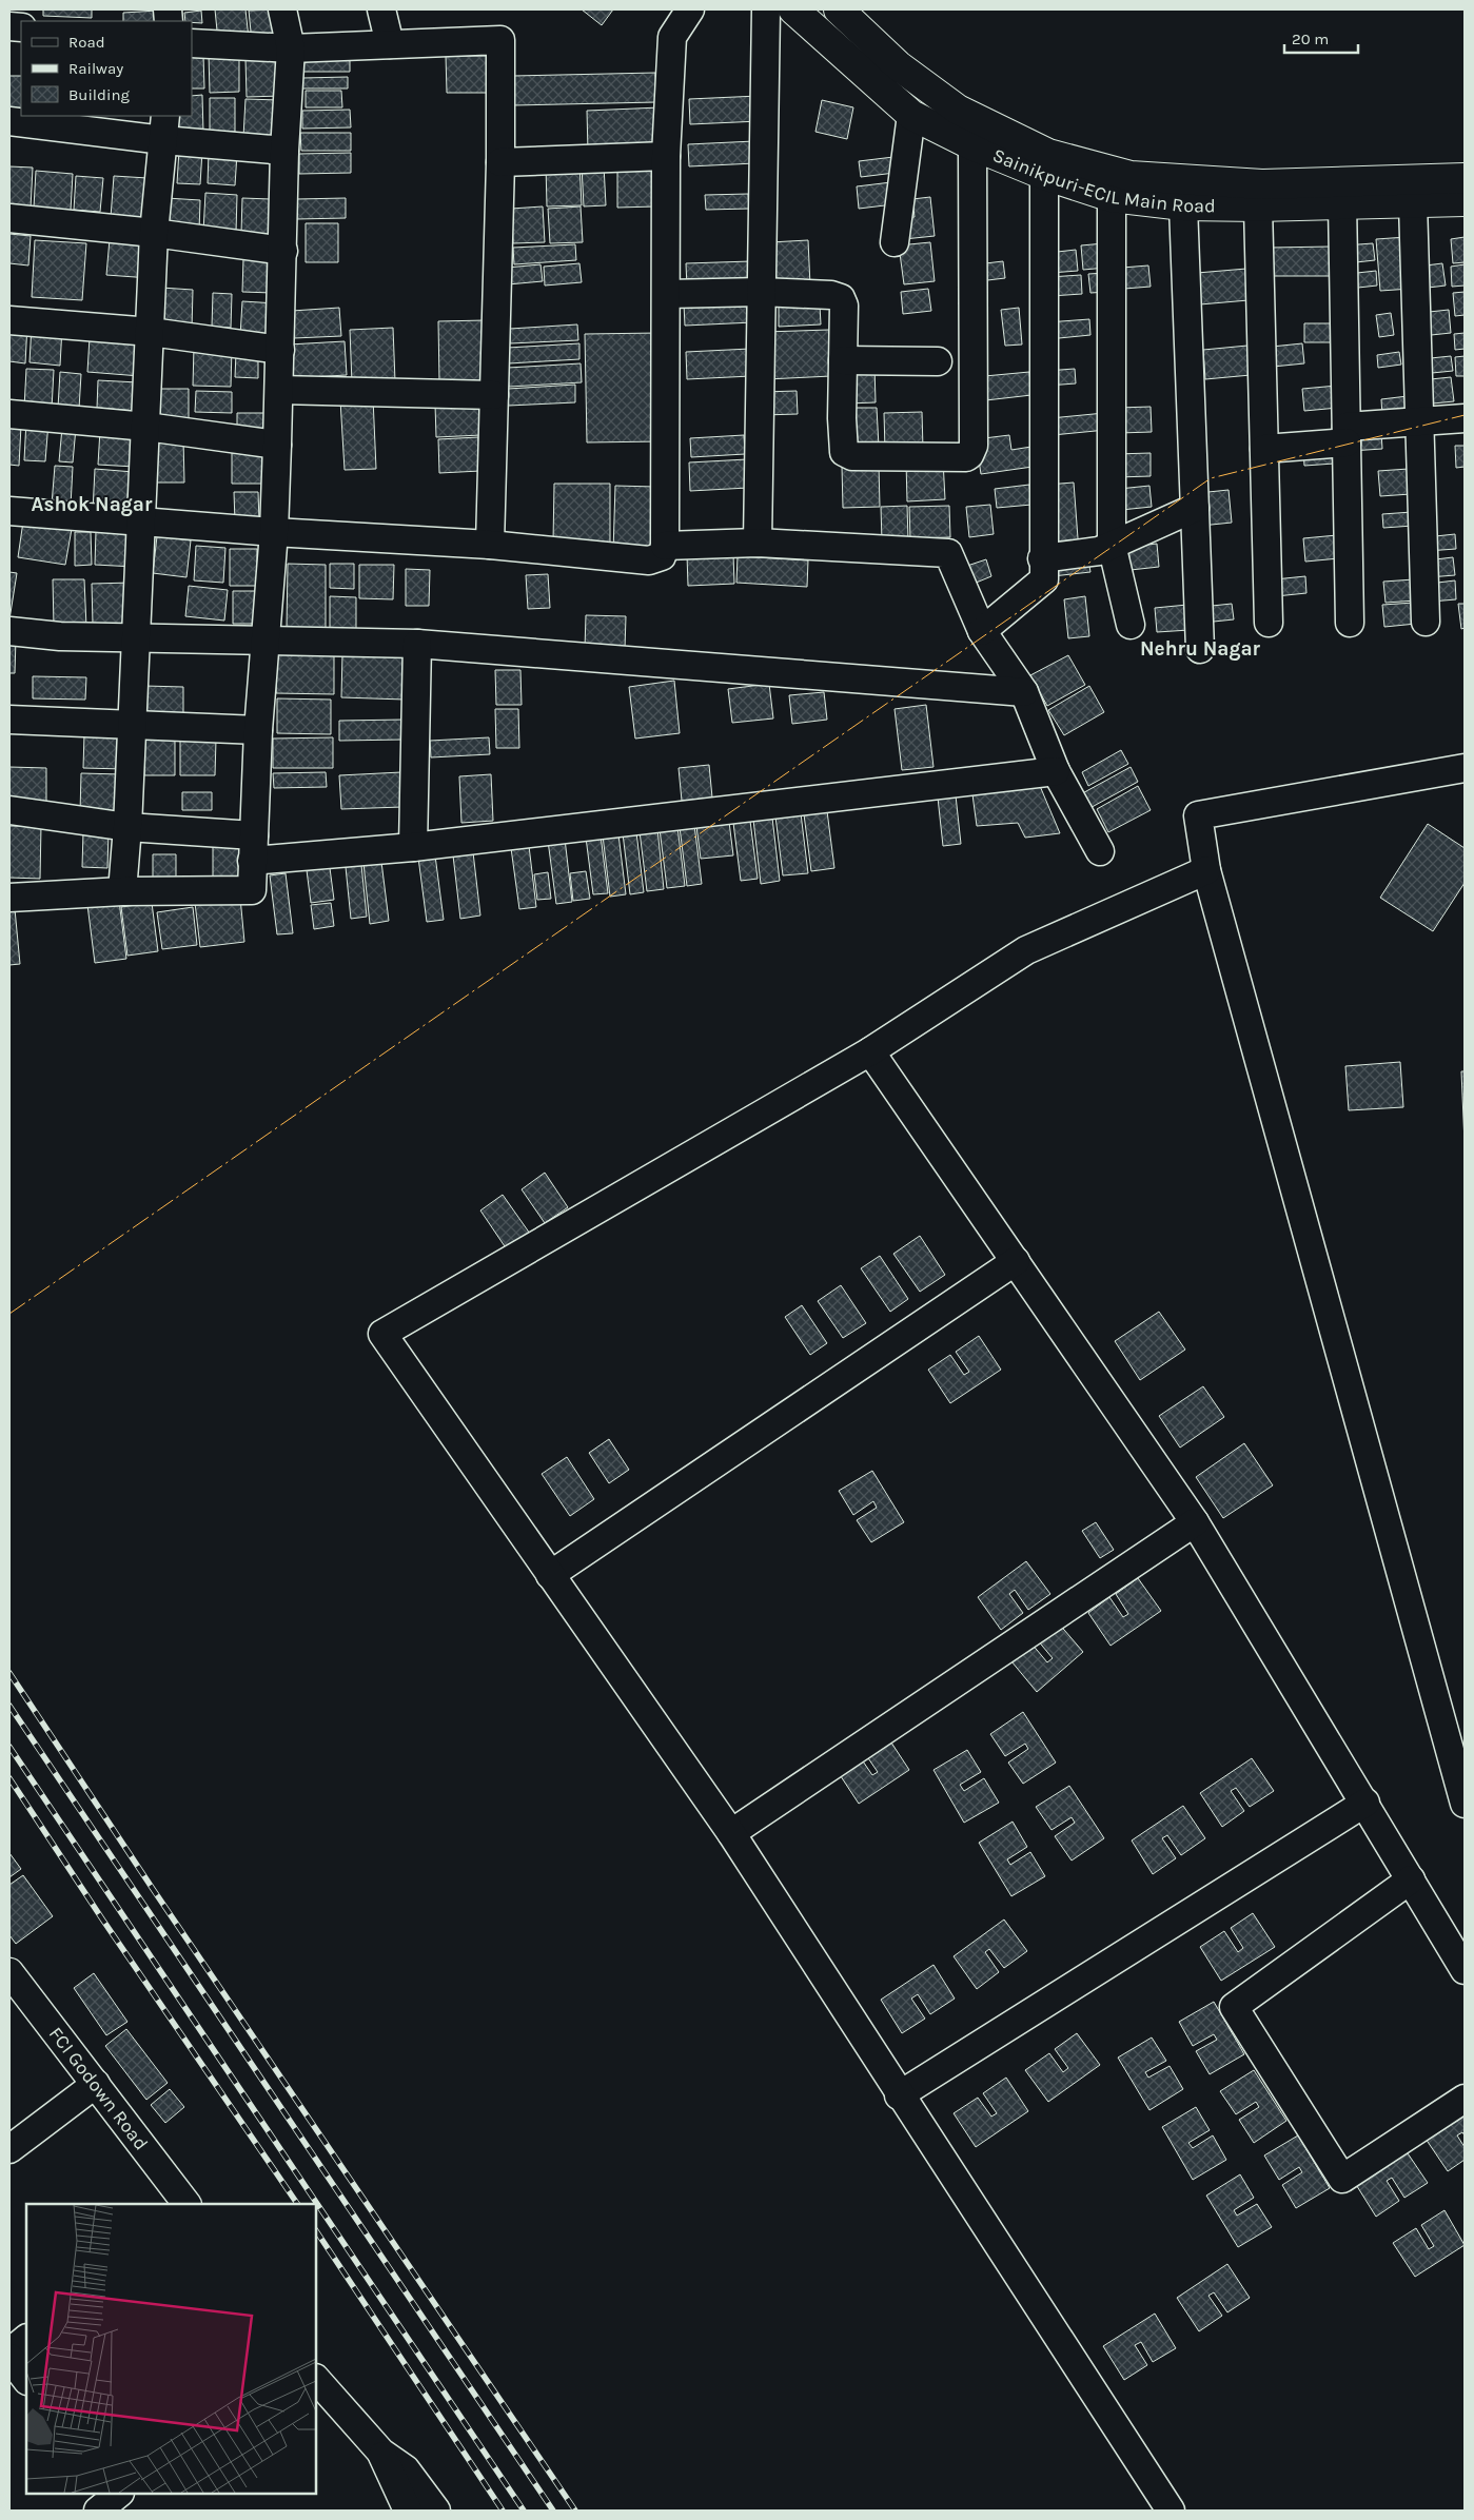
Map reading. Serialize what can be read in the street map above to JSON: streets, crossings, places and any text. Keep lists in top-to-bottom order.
{
  "streets": {
    "main road": ["Sainikpuri-ECIL Main Road"],
    "street": ["FCI Godown Road"]
  },
  "districts": ["Ashok Nagar", "Nehru Nagar"],
  "legend": ["Road", "Railway", "Building"],
  "scale_bar": "20 m"
}
